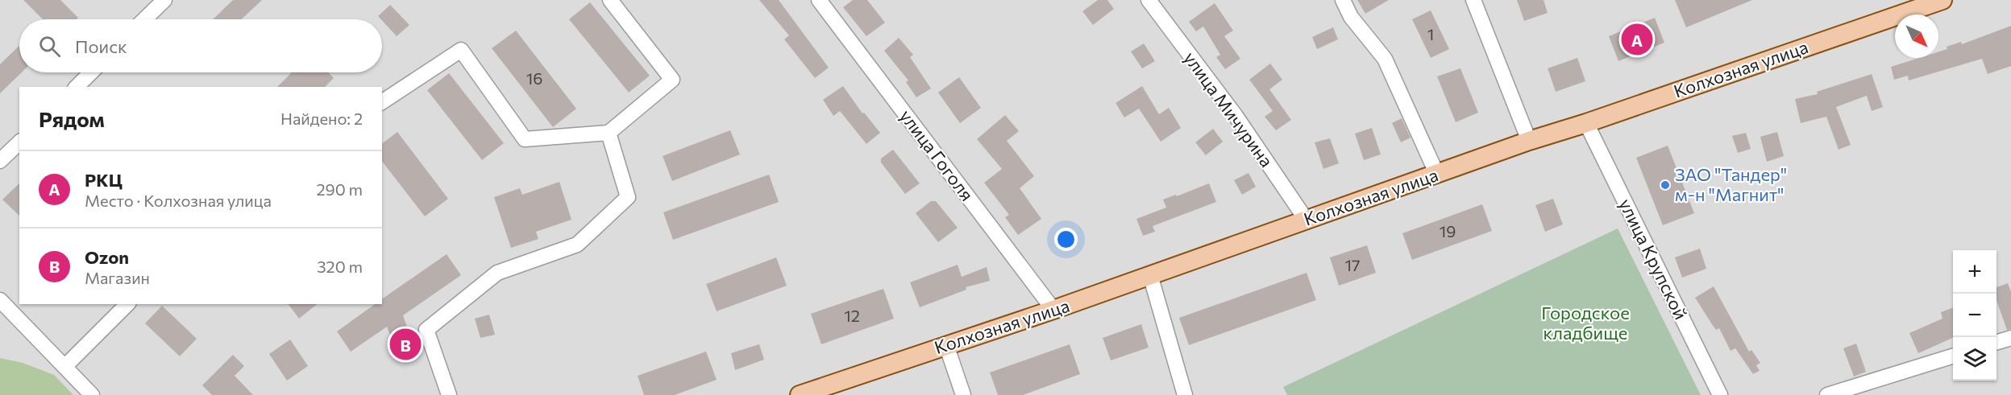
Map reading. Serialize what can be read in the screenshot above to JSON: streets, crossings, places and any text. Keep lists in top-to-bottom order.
{
  "streets": {
    "main road": ["Колхозная улица"],
    "street": ["улица Мичурина", "улица Гоголя", "улица Крупской"]
  },
  "crossings": [
    ["Колхозная улица", "улица Мичурина"],
    ["Колхозная улица", "улица Гоголя"],
    ["Колхозная улица", "улица Крупской"]
  ],
  "parks": ["Городское кладбище"],
  "places": ["ЗАО \"Тандер\" м-н \"Магнит\""],
  "house_numbers": [
    "1",
    "16",
    "19",
    "17",
    "12"
  ],
  "north": "bottom right",
  "page": {
    "search": "Поиск",
    "pins": ["A", "B"],
    "heading": ["Рядом", "Найдено: 2"],
    "list": [
      {
        "mark": "A",
        "name": "РКЦ",
        "note": "Место · Колхозная улица",
        "value": "290 m"
      },
      {
        "mark": "B",
        "name": "Ozon",
        "note": "Магазин",
        "value": "320 m"
      }
    ],
    "map_buttons": ["+", "−"]
  }
}
